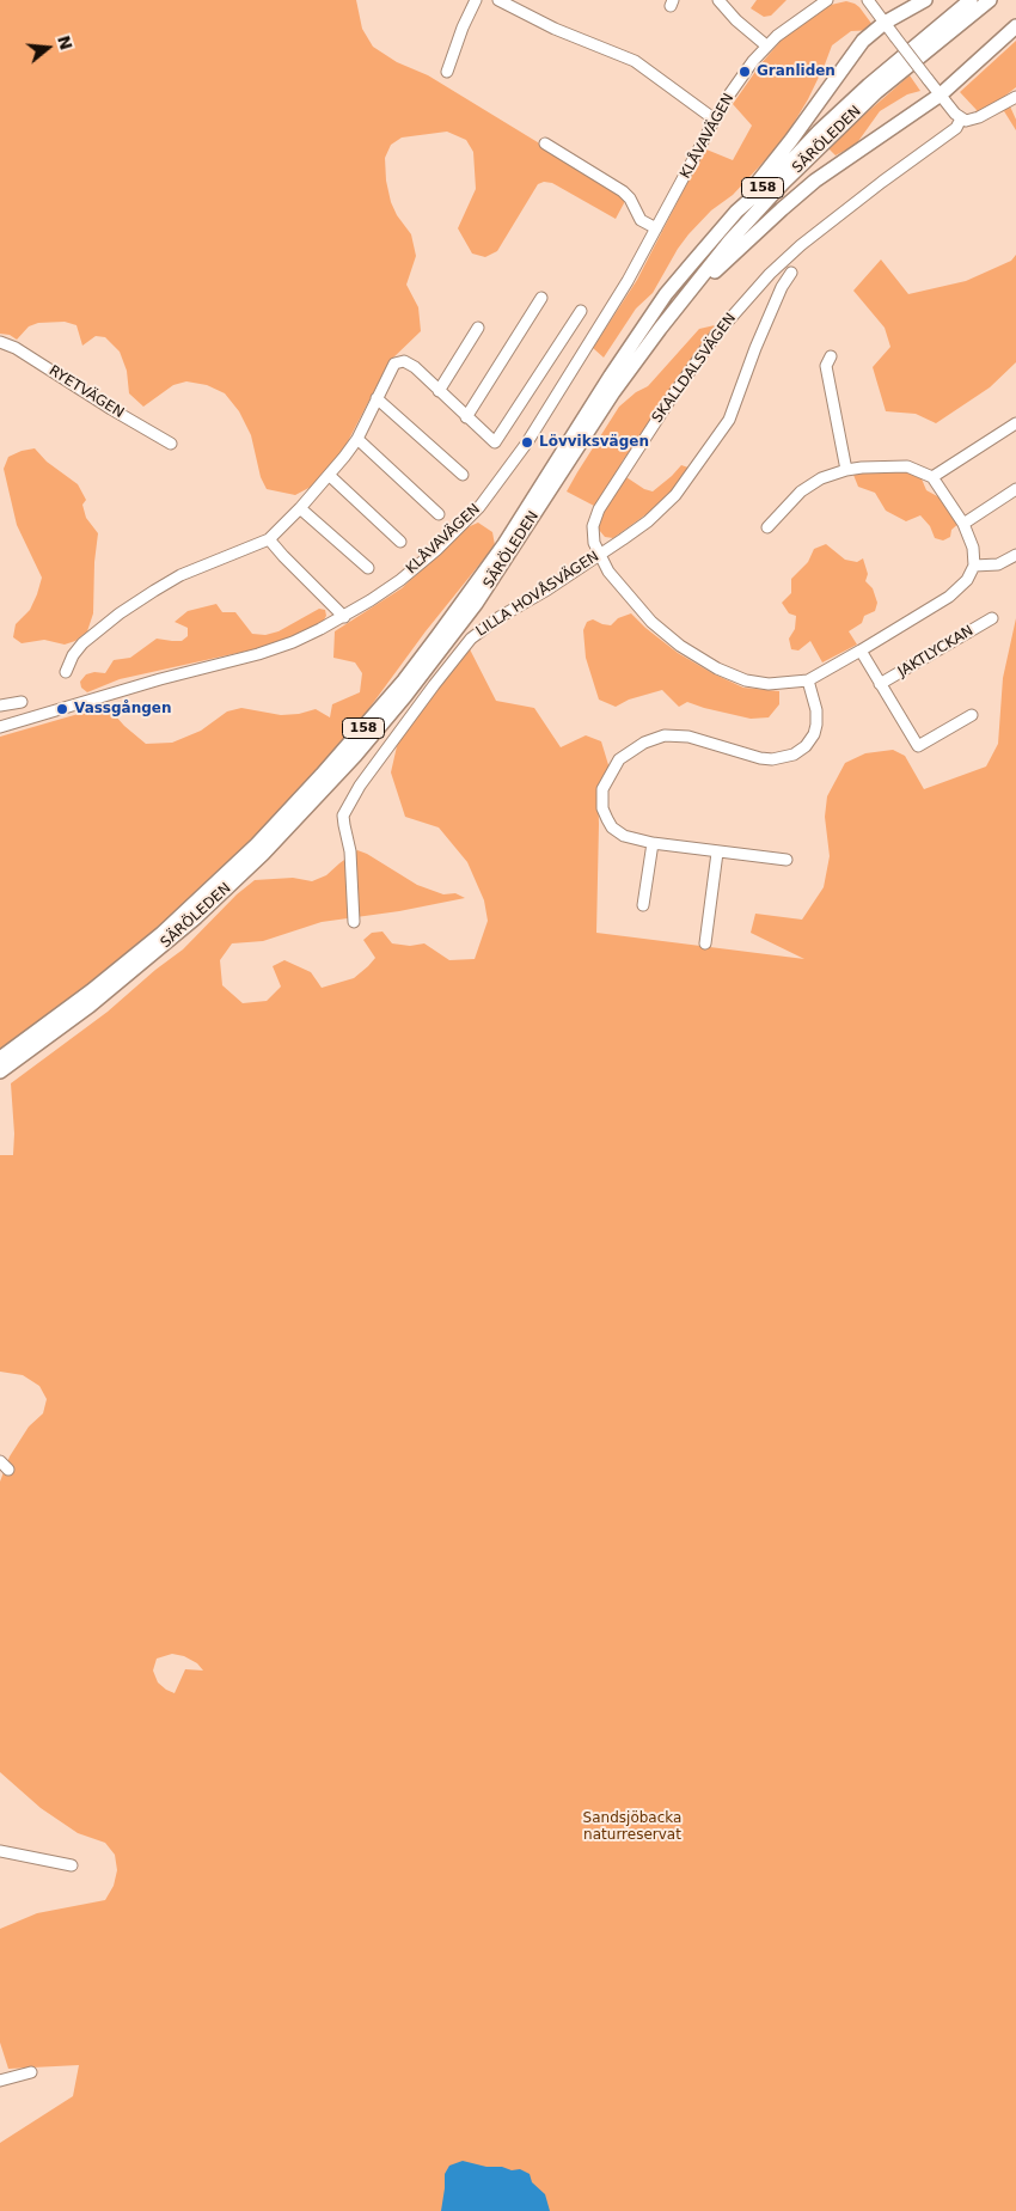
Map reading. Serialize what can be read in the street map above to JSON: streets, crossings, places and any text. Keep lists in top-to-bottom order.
{
  "streets": {
    "main road": ["SÄRÖLEDEN", "158"],
    "street": [
      "KLÅVAVÄGEN",
      "SKALLDALSVÄGEN",
      "RYETVÄGEN",
      "LILLA HOVÅSVÄGEN",
      "JAKTLYCKAN"
    ]
  },
  "crossings": [
    ["SÄRÖLEDEN", "158"],
    ["SKALLDALSVÄGEN", "LILLA HOVÅSVÄGEN"],
    ["SKALLDALSVÄGEN", "JAKTLYCKAN"]
  ],
  "parks": ["Sandsjöbacka naturreservat"],
  "places": ["Granliden", "Lövviksvägen", "Vassgången"],
  "north": "right"
}
